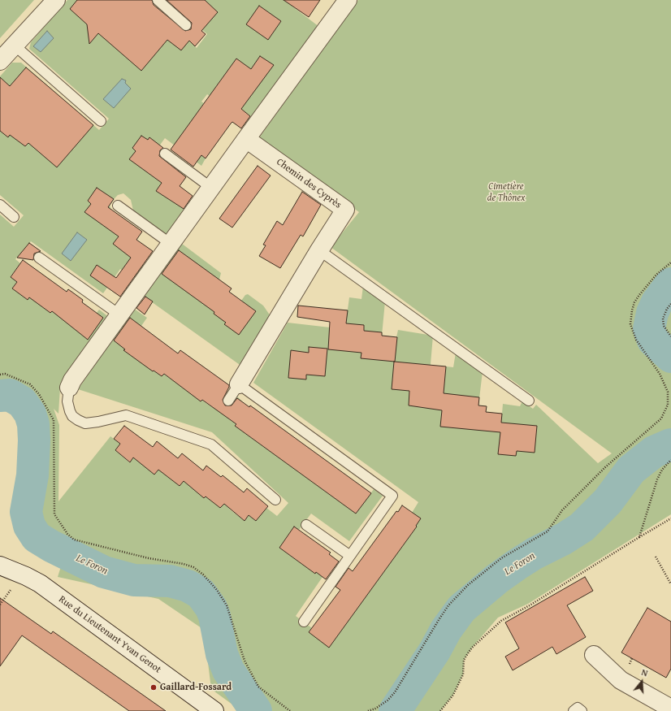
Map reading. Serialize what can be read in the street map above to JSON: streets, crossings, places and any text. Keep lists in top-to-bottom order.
{
  "streets": {
    "street": ["Chemin des Cyprès", "Rue du Lieutenant Yvan Genot"]
  },
  "water": ["Le Foron"],
  "parks": ["Cimetière de Thônex"],
  "places": ["Gaillard-Fossard"],
  "north": "top"
}
